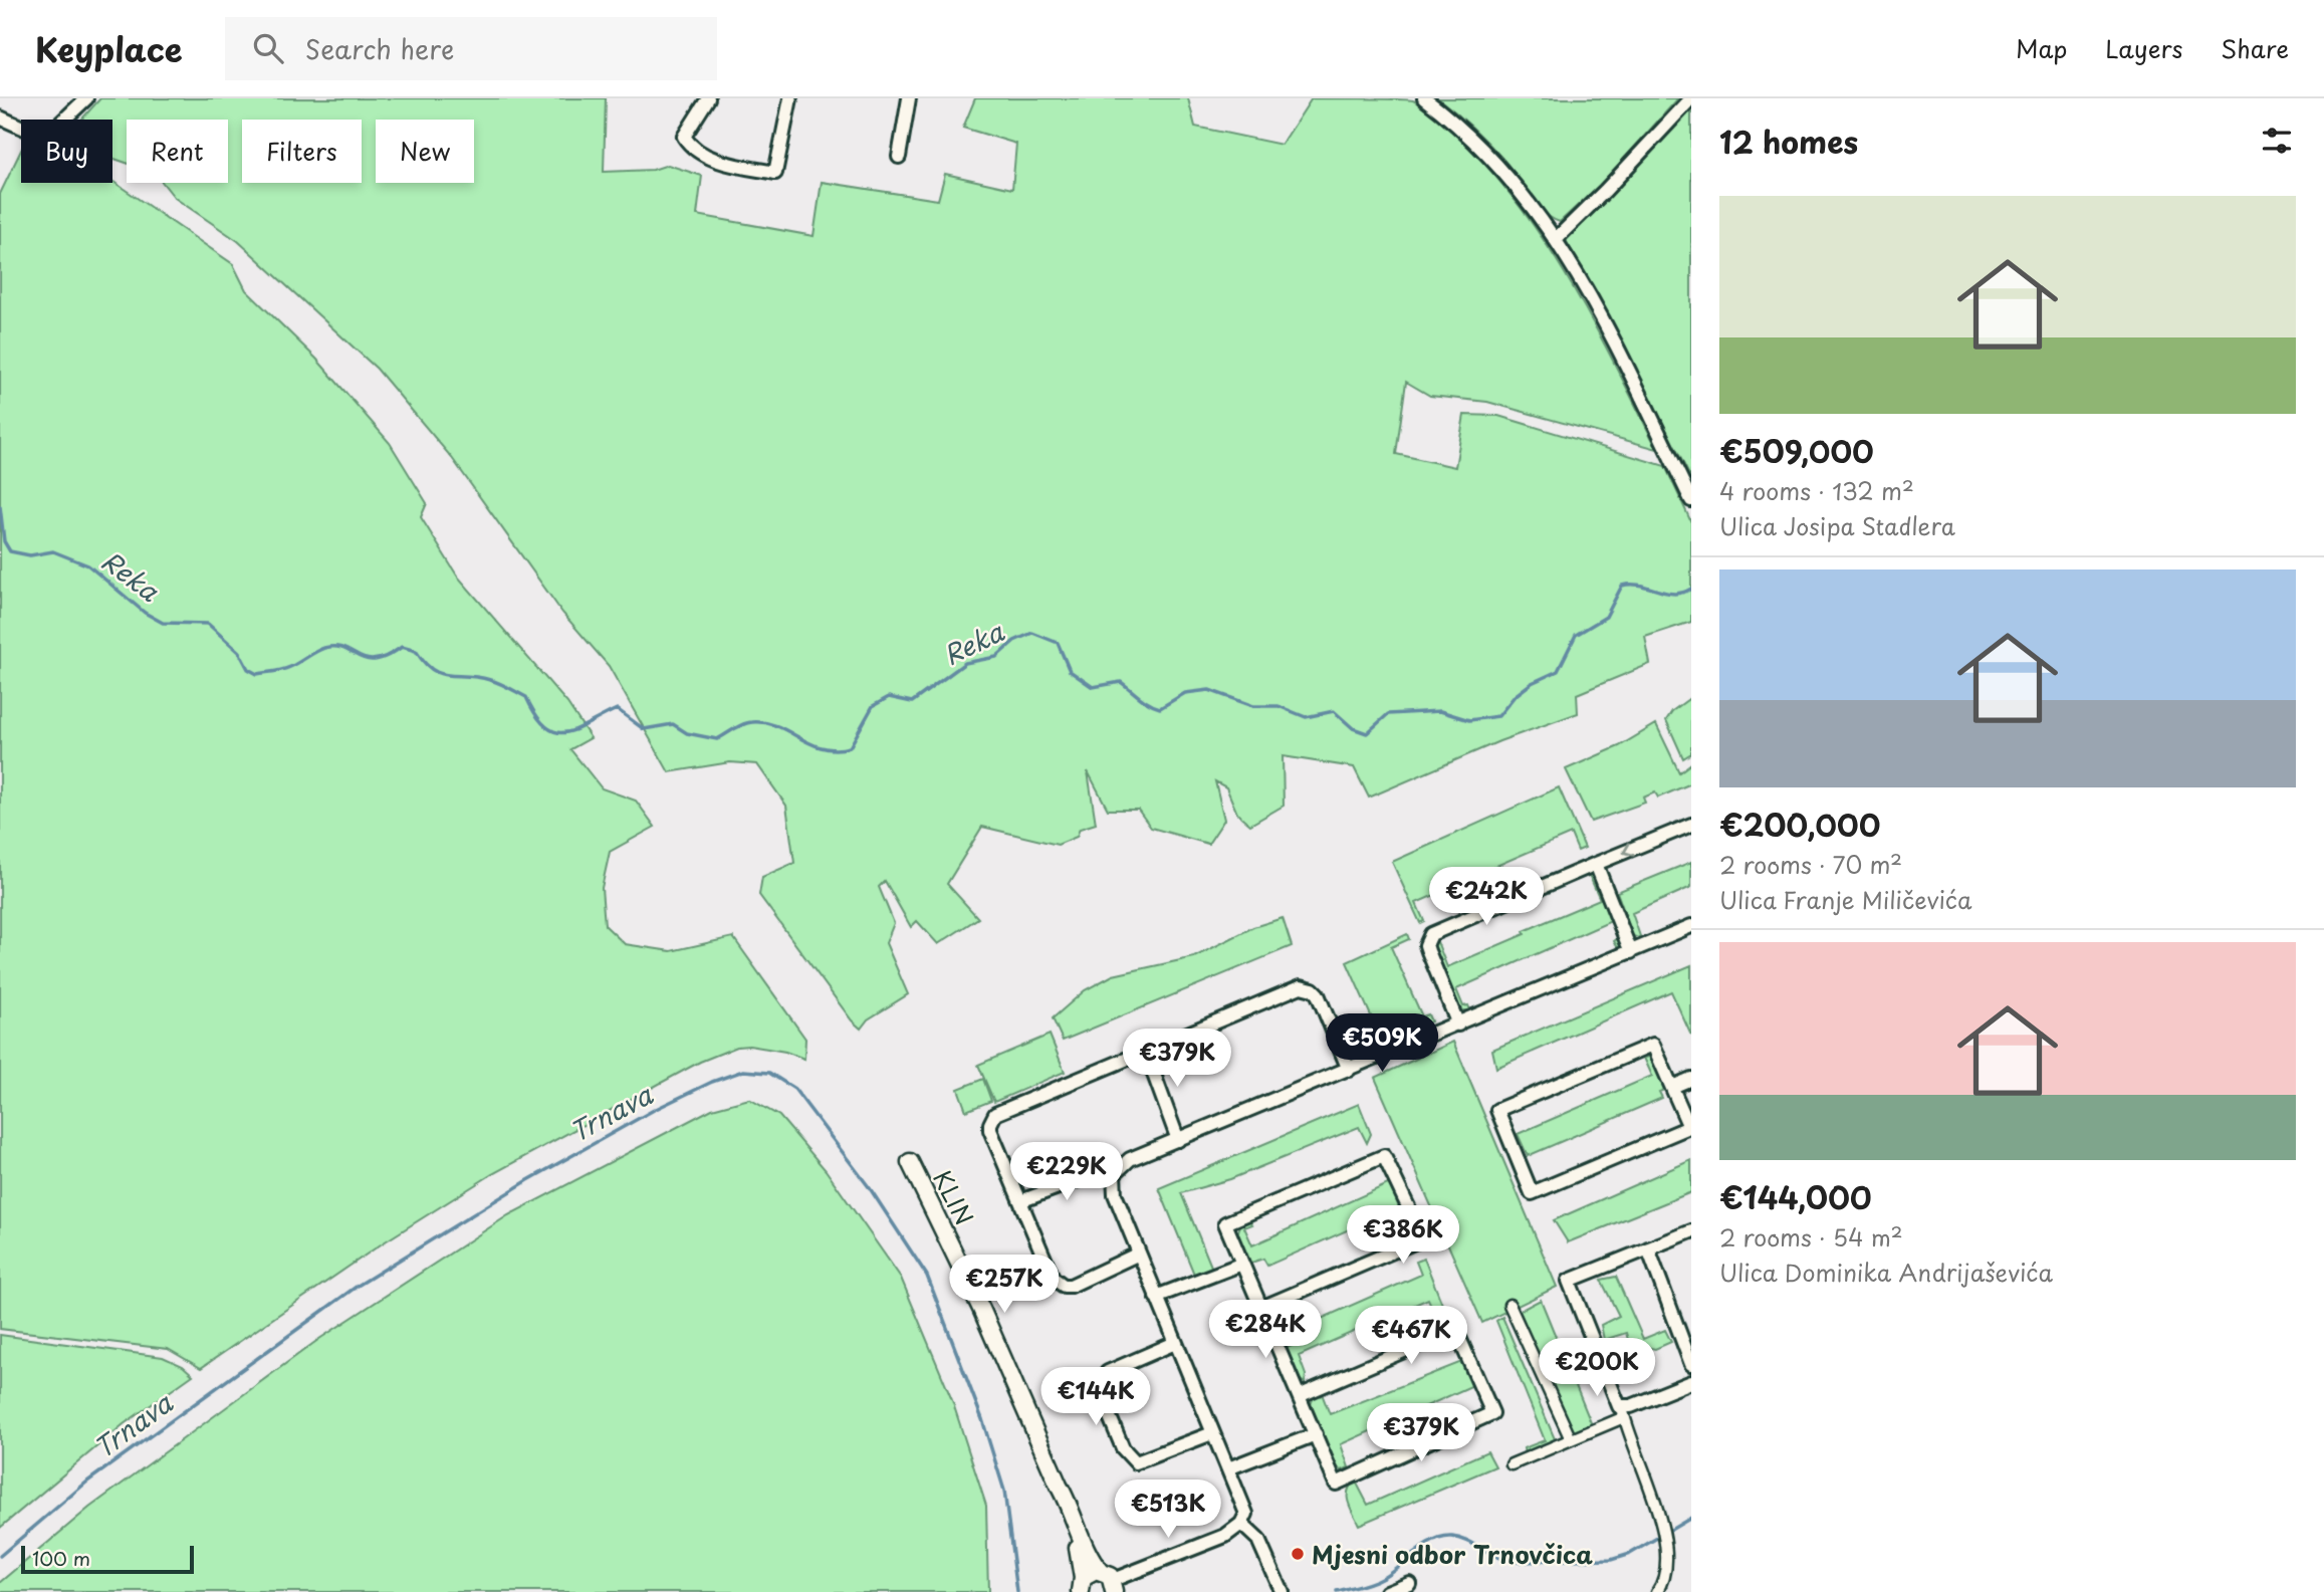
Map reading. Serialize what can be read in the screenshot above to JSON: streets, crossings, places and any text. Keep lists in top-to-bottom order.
{
  "streets": {
    "street": ["KLIN"]
  },
  "water": ["Reka", "Trnava"],
  "places": ["Mjesni odbor Trnovčica"],
  "scale_bar": "100 m",
  "page": {
    "header": "Keyplace",
    "search": "Search here",
    "nav": ["Map", "Layers", "Share"],
    "heading": "12 homes",
    "chip": [
      "Buy",
      "Rent",
      "Filters",
      "New"
    ],
    "list": [
      {
        "name": "€509,000",
        "note": "4 rooms · 132 m² · Ulica Josipa Stadlera"
      },
      {
        "name": "€200,000",
        "note": "2 rooms · 70 m² · Ulica Franje Miličevića"
      },
      {
        "name": "€144,000",
        "note": "2 rooms · 54 m² · Ulica Dominika Andrijaševića"
      }
    ],
    "price": [
      "€242K",
      "€509K",
      "€379K",
      "€229K",
      "€386K",
      "€257K",
      "€284K",
      "€467K",
      "€200K",
      "€144K",
      "€379K",
      "€513K"
    ],
    "scale": "100 m"
  }
}
